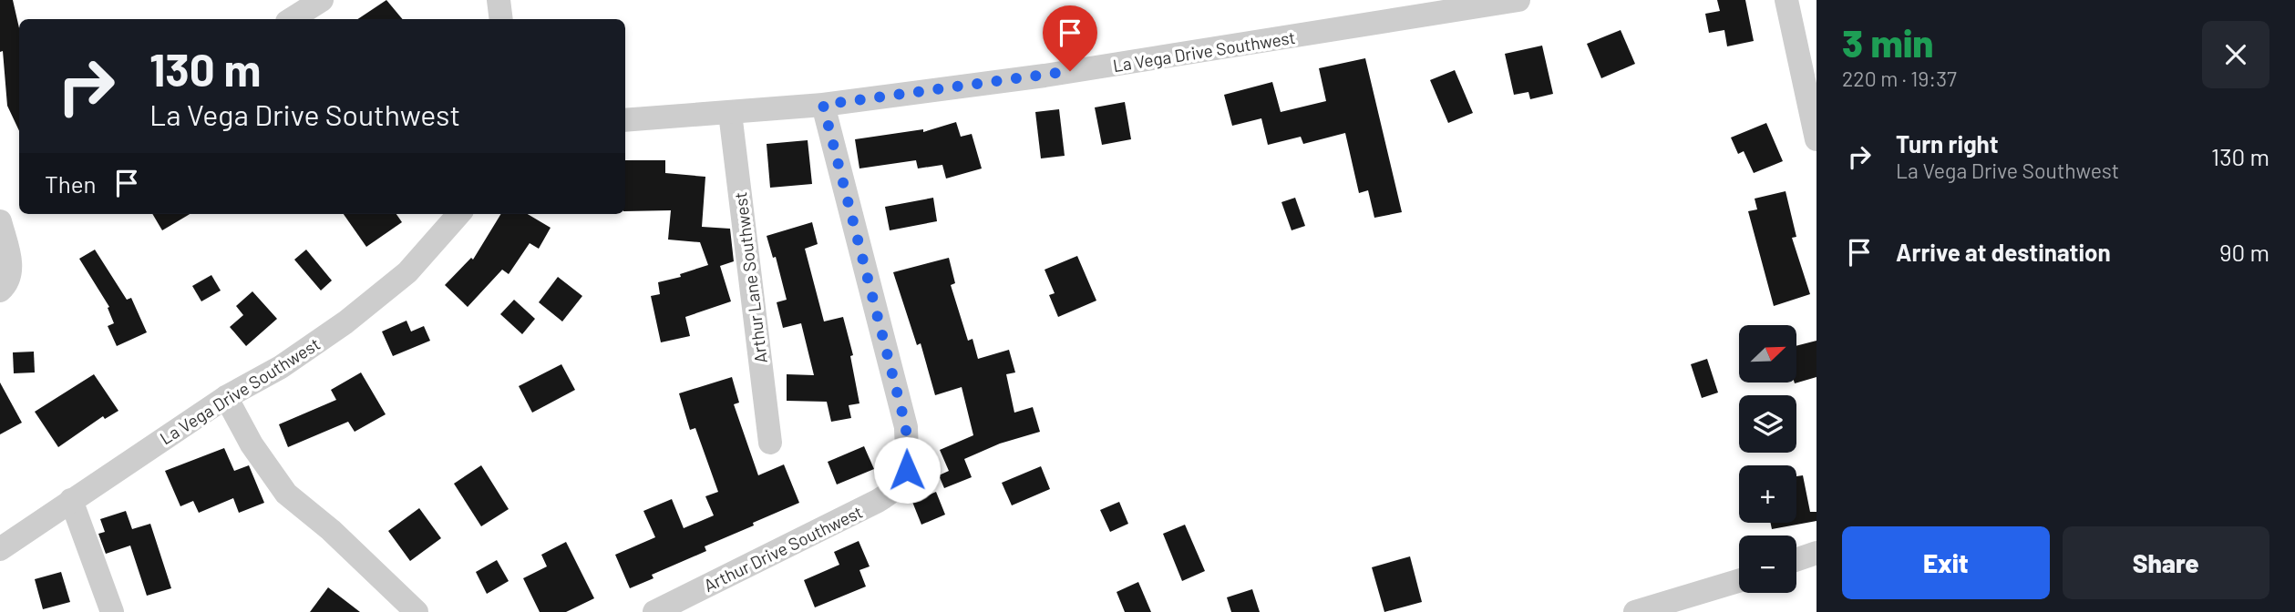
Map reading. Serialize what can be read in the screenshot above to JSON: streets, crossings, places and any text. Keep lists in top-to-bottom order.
{
  "streets": {
    "street": ["La Vega Drive Southwest", "Arthur Lane Southwest", "Arthur Drive Southwest"]
  },
  "crossings": [
    ["La Vega Drive Southwest", "Arthur Lane Southwest"],
    ["La Vega Drive Southwest", "Arthur Drive Southwest"]
  ],
  "north": "top right",
  "page": {
    "heading": ["3 min", "220 m · 19:37"],
    "turn": ["130 m", "La Vega Drive Southwest"],
    "list": [
      {
        "name": "Turn right",
        "note": "La Vega Drive Southwest",
        "value": "130 m"
      },
      {
        "name": "Arrive at destination",
        "value": "90 m"
      }
    ],
    "then": "Then",
    "map_buttons": ["+", "−"],
    "buttons": ["Exit", "Share"]
  }
}
